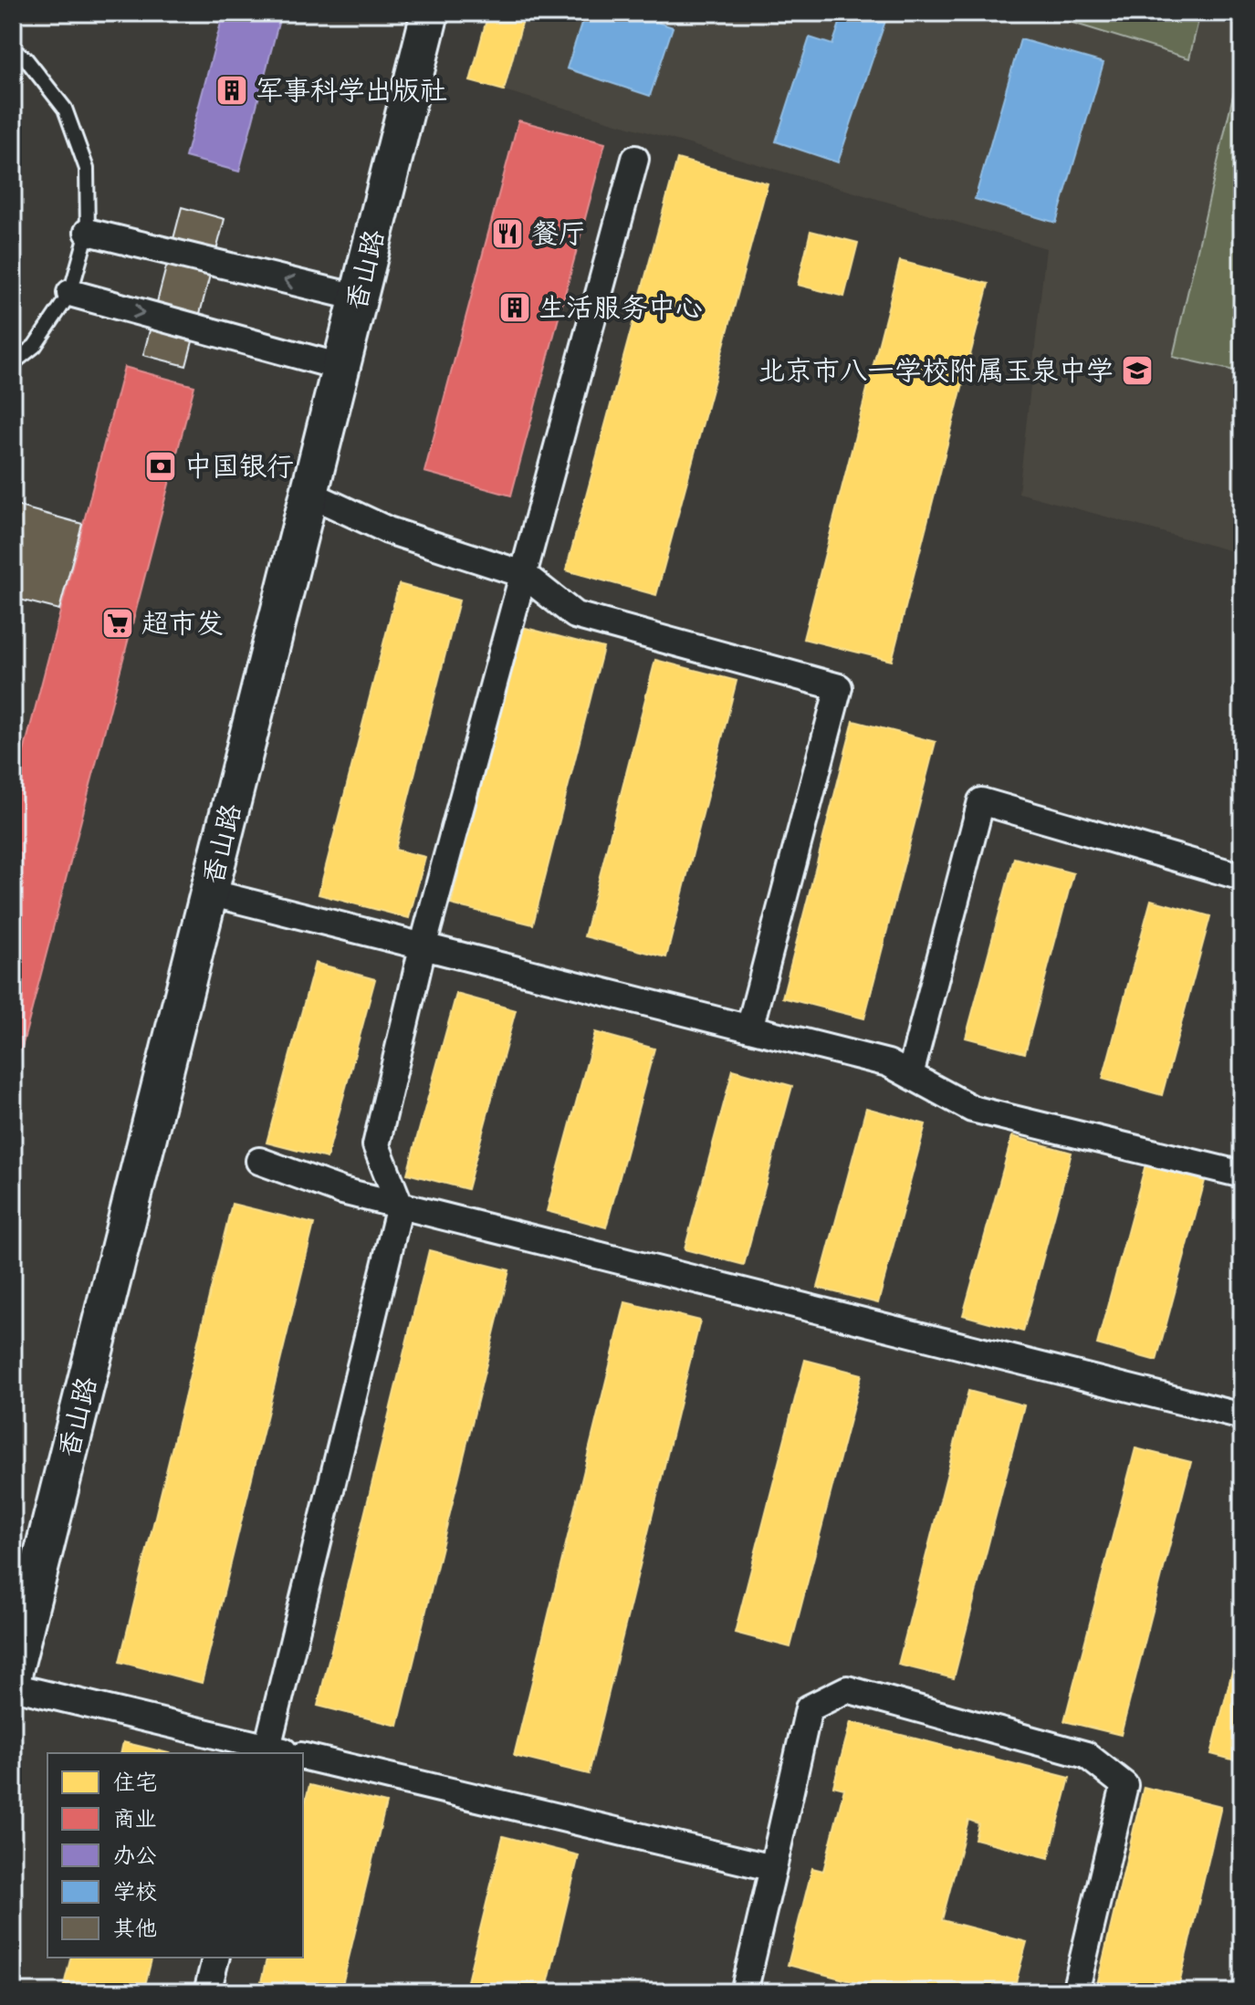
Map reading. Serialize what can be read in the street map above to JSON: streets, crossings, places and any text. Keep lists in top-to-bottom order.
{
  "streets": {
    "street": ["香山路"]
  },
  "places": {
    "building": ["军事科学出版社", "生活服务中心"],
    "restaurant": ["餐厅"],
    "school or university": ["北京市八一学校附属玉泉中学"],
    "bank": ["中国银行"],
    "supermarket": ["超市发"]
  },
  "legend": [
    "住宅",
    "商业",
    "办公",
    "学校",
    "其他"
  ]
}
